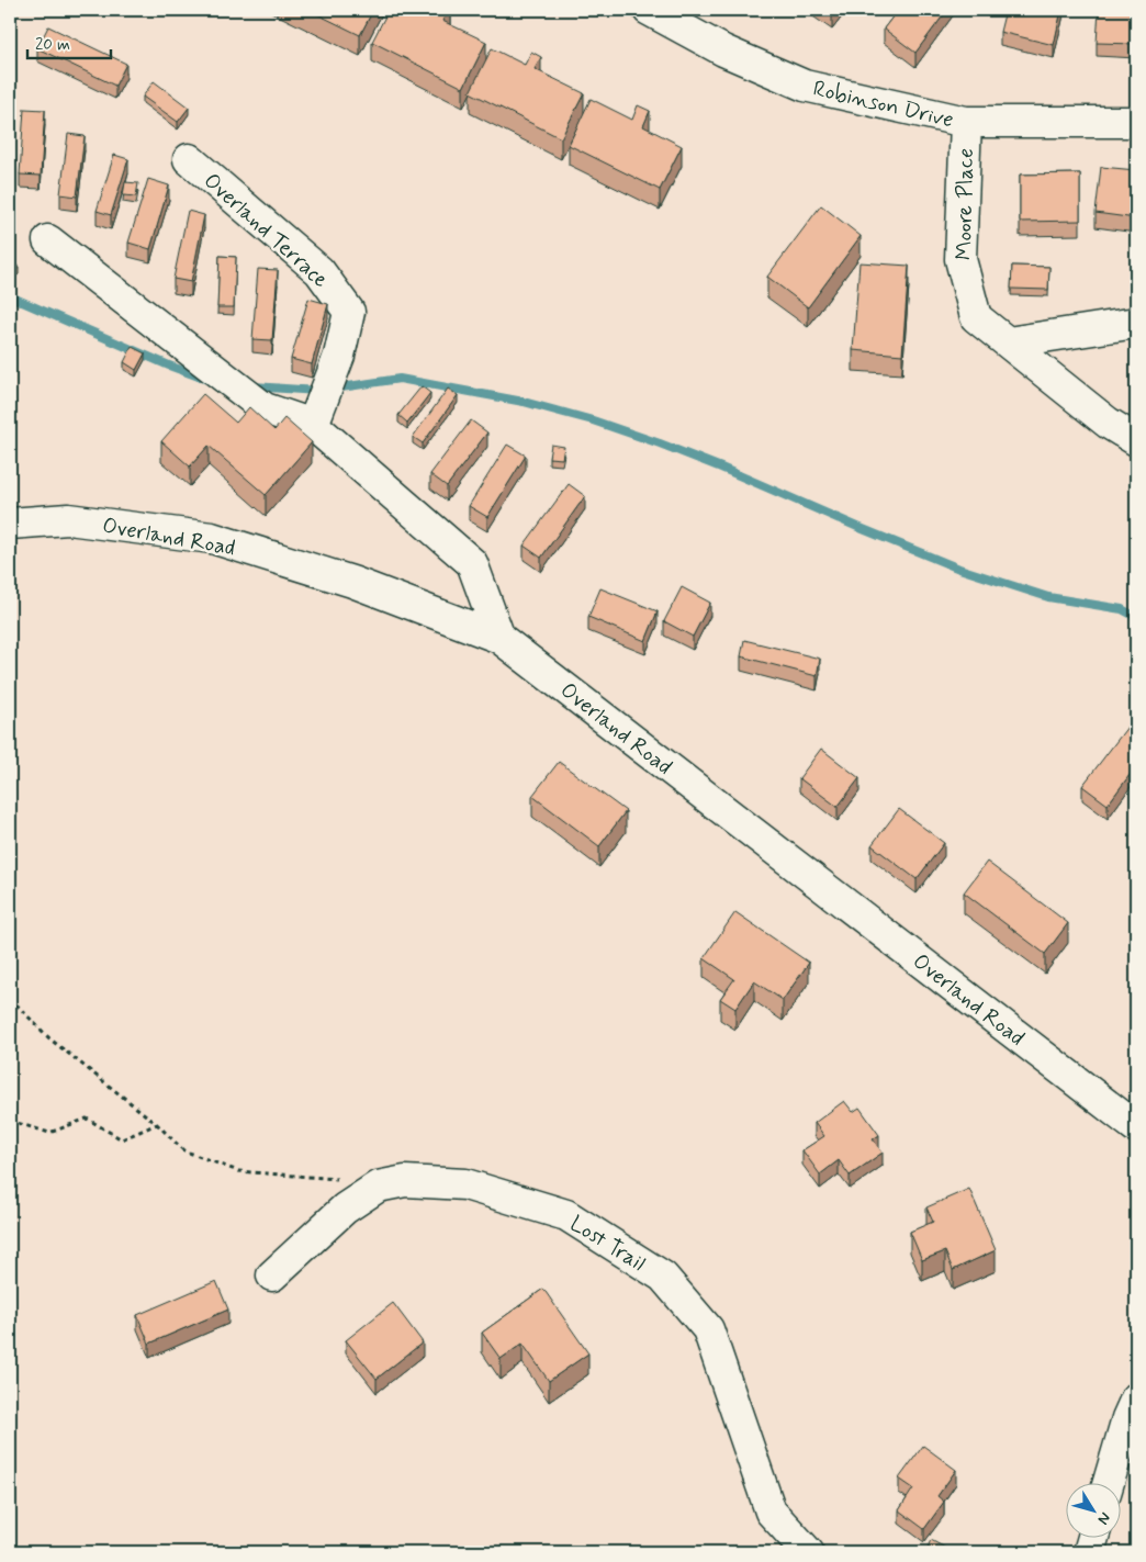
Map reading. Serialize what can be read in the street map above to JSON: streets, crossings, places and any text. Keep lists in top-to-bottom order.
{
  "streets": {
    "street": [
      "Robinson Drive",
      "Moore Place",
      "Overland Terrace",
      "Overland Road",
      "Lost Trail"
    ]
  },
  "crossings": [
    ["Robinson Drive", "Moore Place"]
  ],
  "scale_bar": "20 m",
  "north": "bottom right"
}
